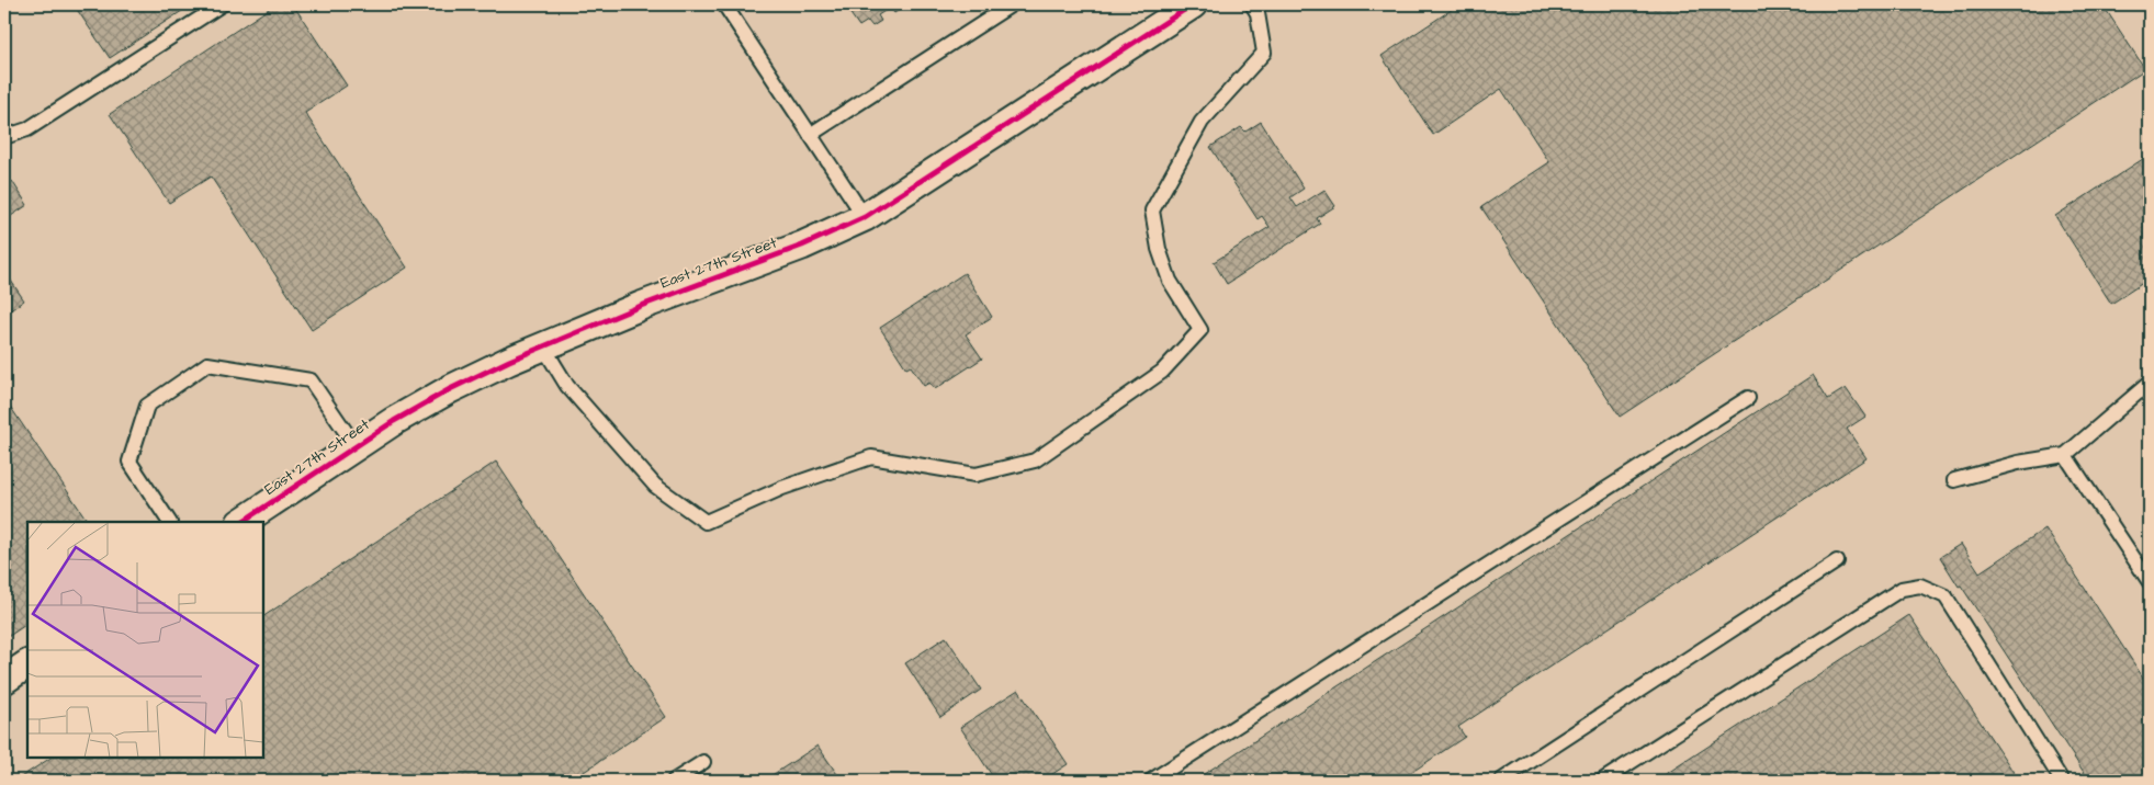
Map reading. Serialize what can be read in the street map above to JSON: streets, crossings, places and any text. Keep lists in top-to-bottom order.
{
  "streets": {
    "street": ["East 27th Street"]
  }
}
